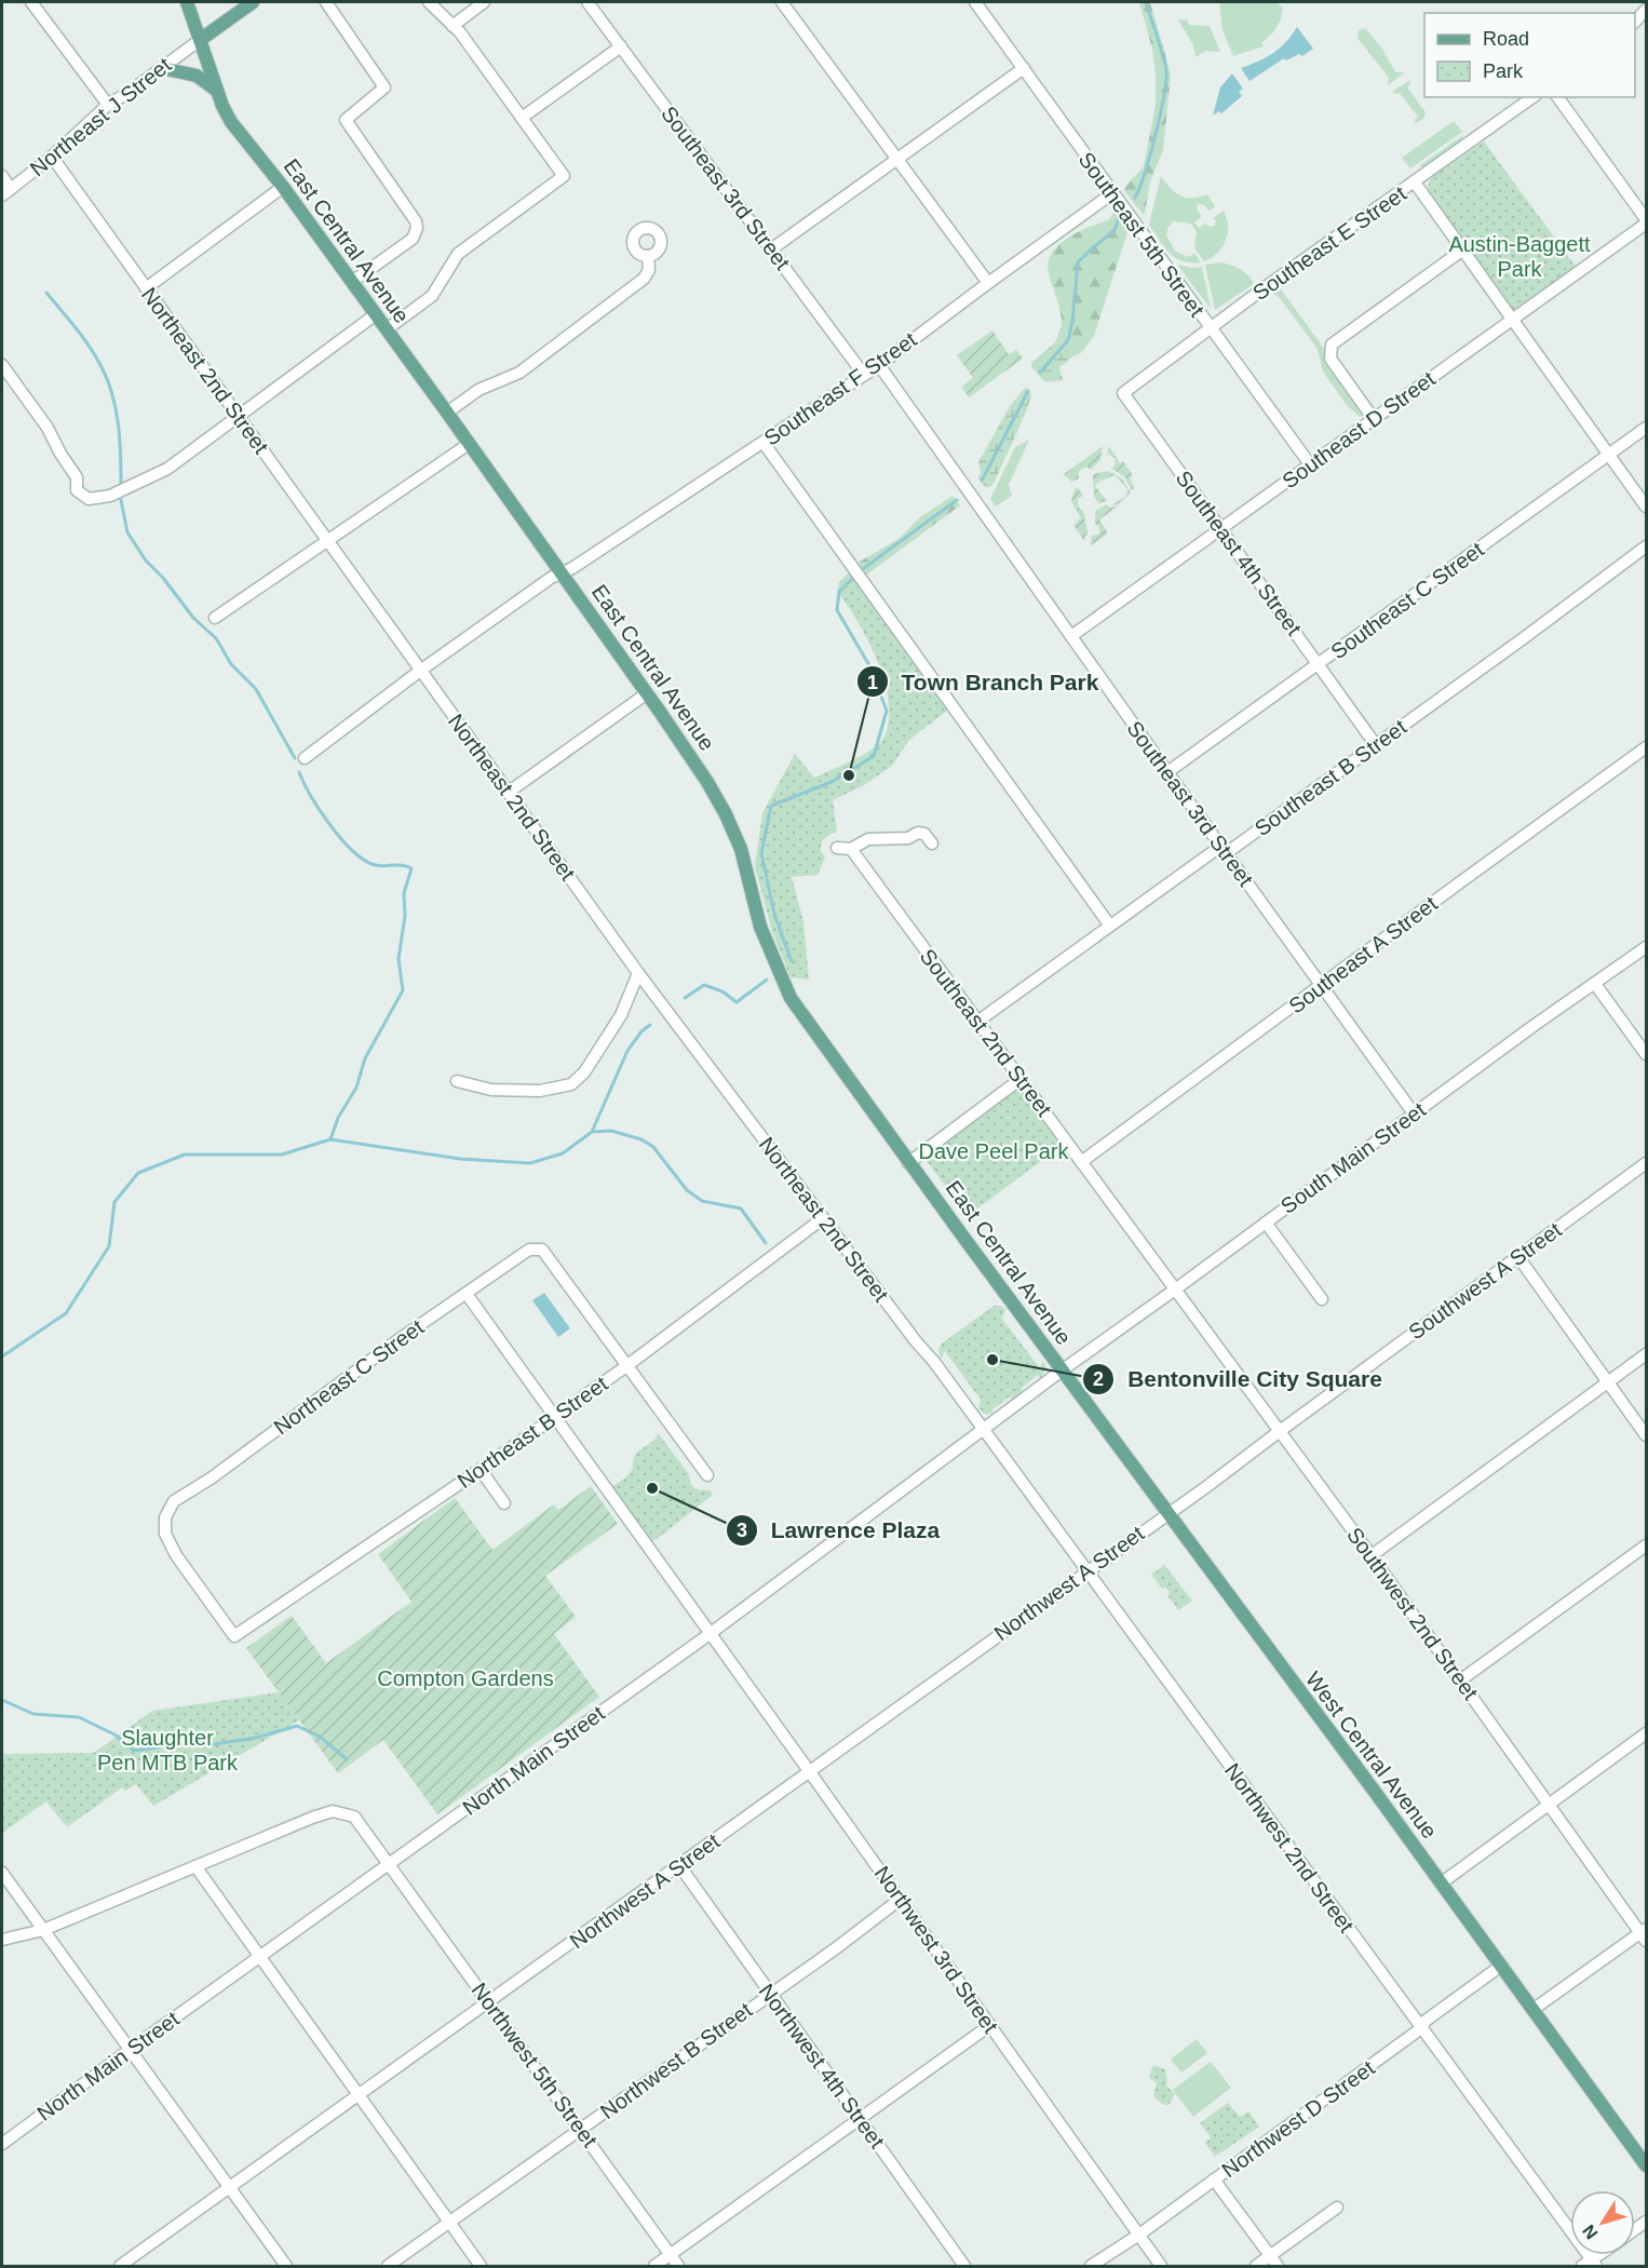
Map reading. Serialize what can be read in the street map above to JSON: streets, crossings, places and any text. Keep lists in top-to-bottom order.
{
  "streets": {
    "main road": ["East Central Avenue", "West Central Avenue"],
    "street": [
      "Northeast J Street",
      "Southeast 3rd Street",
      "Southeast 5th Street",
      "Southeast E Street",
      "Northeast 2nd Street",
      "Southeast F Street",
      "Southeast D Street",
      "Southeast 4th Street",
      "Southeast C Street",
      "Southeast B Street",
      "Southeast A Street",
      "Southeast 2nd Street",
      "South Main Street",
      "Southwest A Street",
      "Northeast C Street",
      "Northeast B Street",
      "Northwest A Street",
      "Southwest 2nd Street",
      "North Main Street",
      "Northwest 2nd Street",
      "Northwest 3rd Street",
      "Northwest B Street",
      "Northwest 5th Street",
      "Northwest 4th Street",
      "Northwest D Street"
    ]
  },
  "crossings": [
    ["Northeast J Street", "East Central Avenue"],
    ["Northeast J Street", "Northeast 2nd Street"],
    ["Southeast 3rd Street", "Southeast F Street"],
    ["Southeast 3rd Street", "Southeast D Street"],
    ["Southeast 3rd Street", "Southeast C Street"],
    ["Southeast 3rd Street", "Southeast B Street"],
    ["Southeast 3rd Street", "Southeast A Street"],
    ["Southeast 3rd Street", "South Main Street"],
    ["Southeast 5th Street", "Southeast E Street"],
    ["Southeast 5th Street", "Southeast F Street"],
    ["Southeast 5th Street", "Southeast D Street"],
    ["East Central Avenue", "Southeast F Street"],
    ["East Central Avenue", "South Main Street"],
    ["East Central Avenue", "West Central Avenue"],
    ["East Central Avenue", "North Main Street"],
    ["Southeast E Street", "Southeast 4th Street"],
    ["Northeast 2nd Street", "Southeast F Street"],
    ["Northeast 2nd Street", "Northeast B Street"],
    ["Northeast 2nd Street", "North Main Street"],
    ["Northeast 2nd Street", "Northwest 2nd Street"],
    ["Southeast D Street", "Southeast 4th Street"],
    ["Southeast 4th Street", "Southeast C Street"],
    ["Southeast 4th Street", "Southeast B Street"],
    ["Southeast B Street", "Southeast 2nd Street"],
    ["Southeast A Street", "Southeast 2nd Street"],
    ["Southeast 2nd Street", "South Main Street"],
    ["Southeast 2nd Street", "Southwest 2nd Street"],
    ["South Main Street", "Southwest 2nd Street"],
    ["South Main Street", "West Central Avenue"],
    ["South Main Street", "North Main Street"],
    ["Southwest A Street", "Northwest A Street"],
    ["Southwest A Street", "Southwest 2nd Street"],
    ["Southwest A Street", "West Central Avenue"],
    ["Northeast C Street", "Northeast B Street"],
    ["Northeast C Street", "Northwest 3rd Street"],
    ["Northeast B Street", "Northwest 3rd Street"],
    ["Northwest A Street", "West Central Avenue"],
    ["Northwest A Street", "Northwest 2nd Street"],
    ["Northwest A Street", "Northwest 3rd Street"],
    ["Northwest A Street", "Northwest 5th Street"],
    ["Northwest A Street", "Northwest 4th Street"],
    ["West Central Avenue", "North Main Street"],
    ["West Central Avenue", "Northwest D Street"],
    ["North Main Street", "Northwest 2nd Street"],
    ["North Main Street", "Northwest 3rd Street"],
    ["North Main Street", "Northwest 5th Street"],
    ["Northwest 2nd Street", "Northwest D Street"],
    ["Northwest 3rd Street", "Northwest B Street"],
    ["Northwest 3rd Street", "Northwest D Street"],
    ["Northwest B Street", "Northwest 5th Street"],
    ["Northwest B Street", "Northwest 4th Street"]
  ],
  "parks": [
    "Austin-Baggett Park",
    "Dave Peel Park",
    "Compton Gardens",
    "Slaughter Pen MTB Park"
  ],
  "places": ["Town Branch Park", "Bentonville City Square", "Lawrence Plaza"],
  "legend": ["Road", "Park"],
  "north": "bottom left"
}
